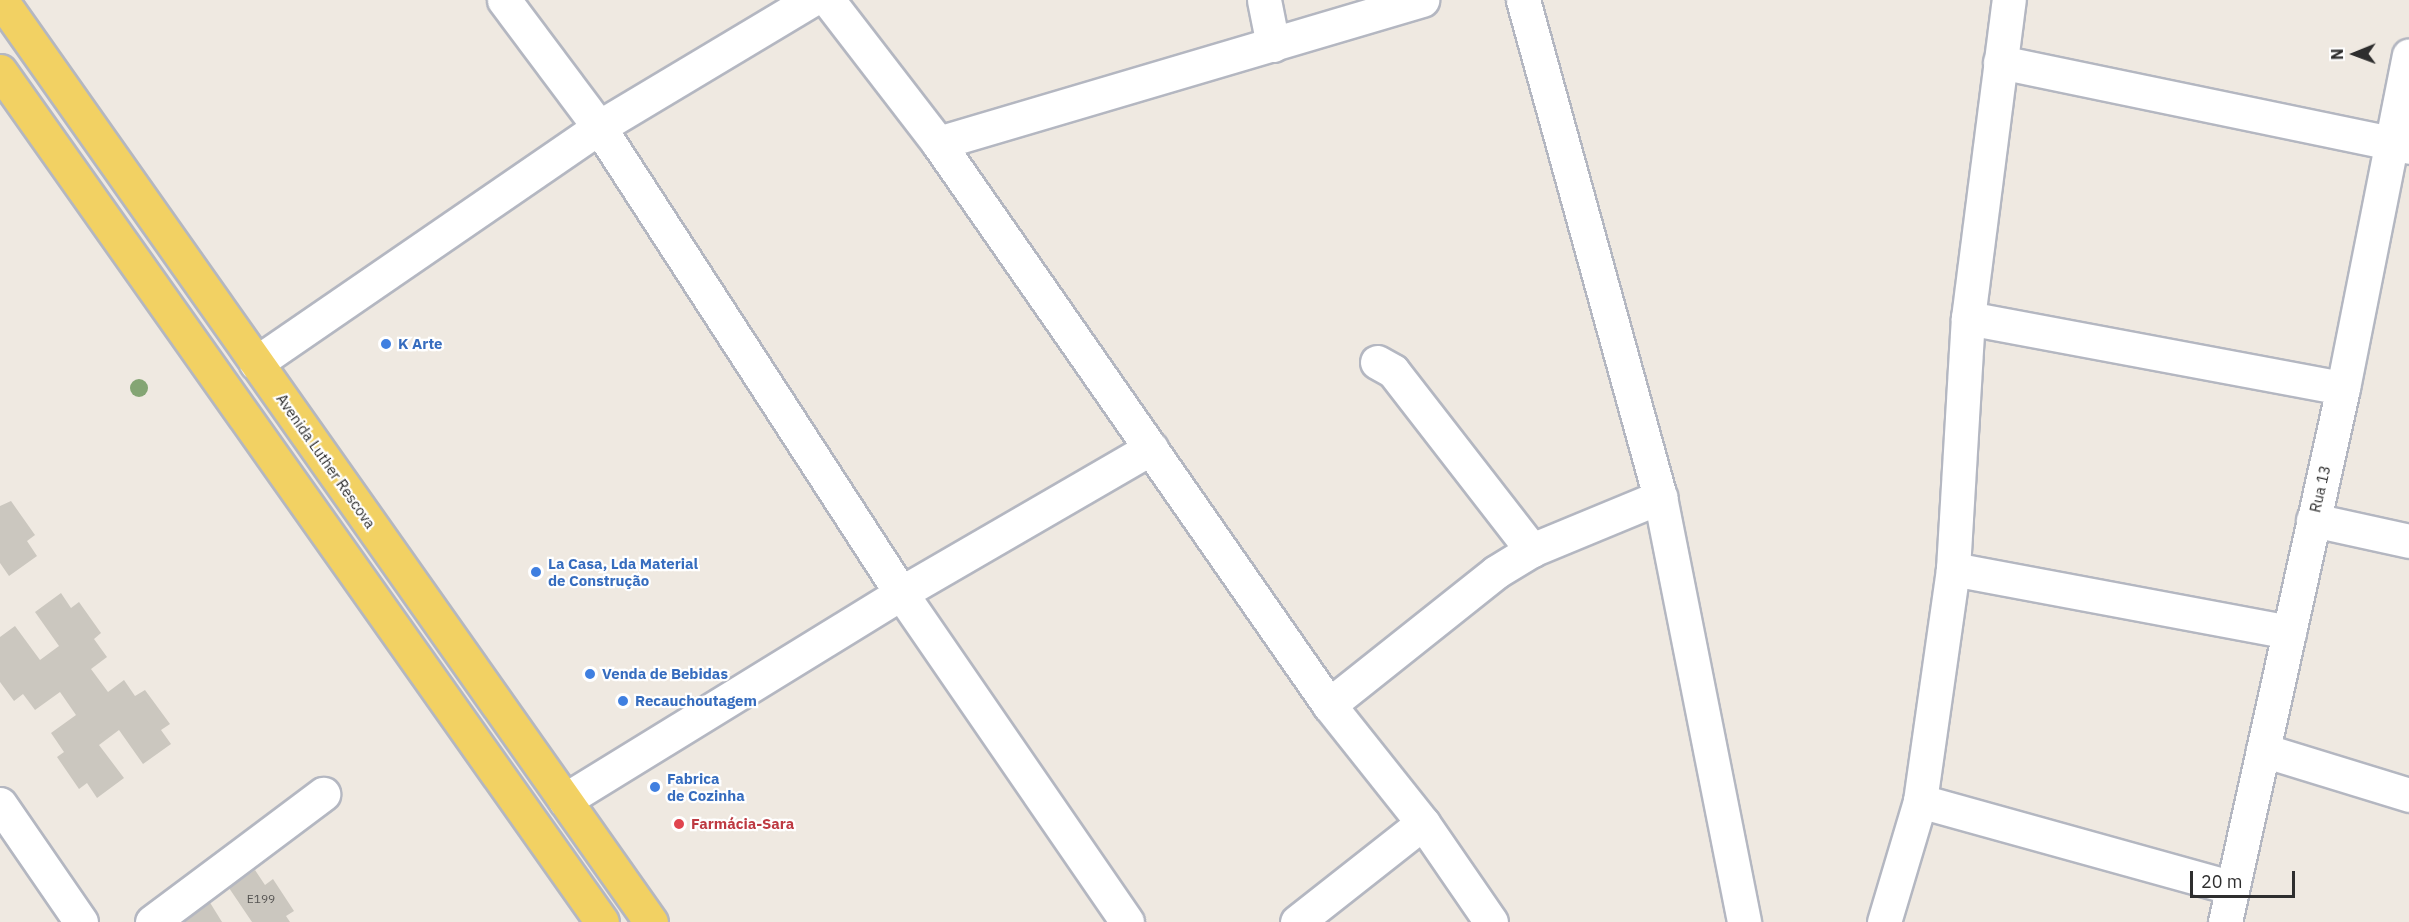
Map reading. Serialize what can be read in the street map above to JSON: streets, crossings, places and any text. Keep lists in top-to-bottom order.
{
  "streets": {
    "main road": ["Avenida Luther Rescova"],
    "street": ["Rua 13"]
  },
  "places": [
    "K Arte",
    "La Casa, Lda Material de Construção",
    "Venda de Bebidas",
    "Recauchoutagem",
    "Fabrica de Cozinha",
    "Farmácia-Sara"
  ],
  "house_numbers": ["E199"],
  "scale_bar": "20 m",
  "north": "left"
}
